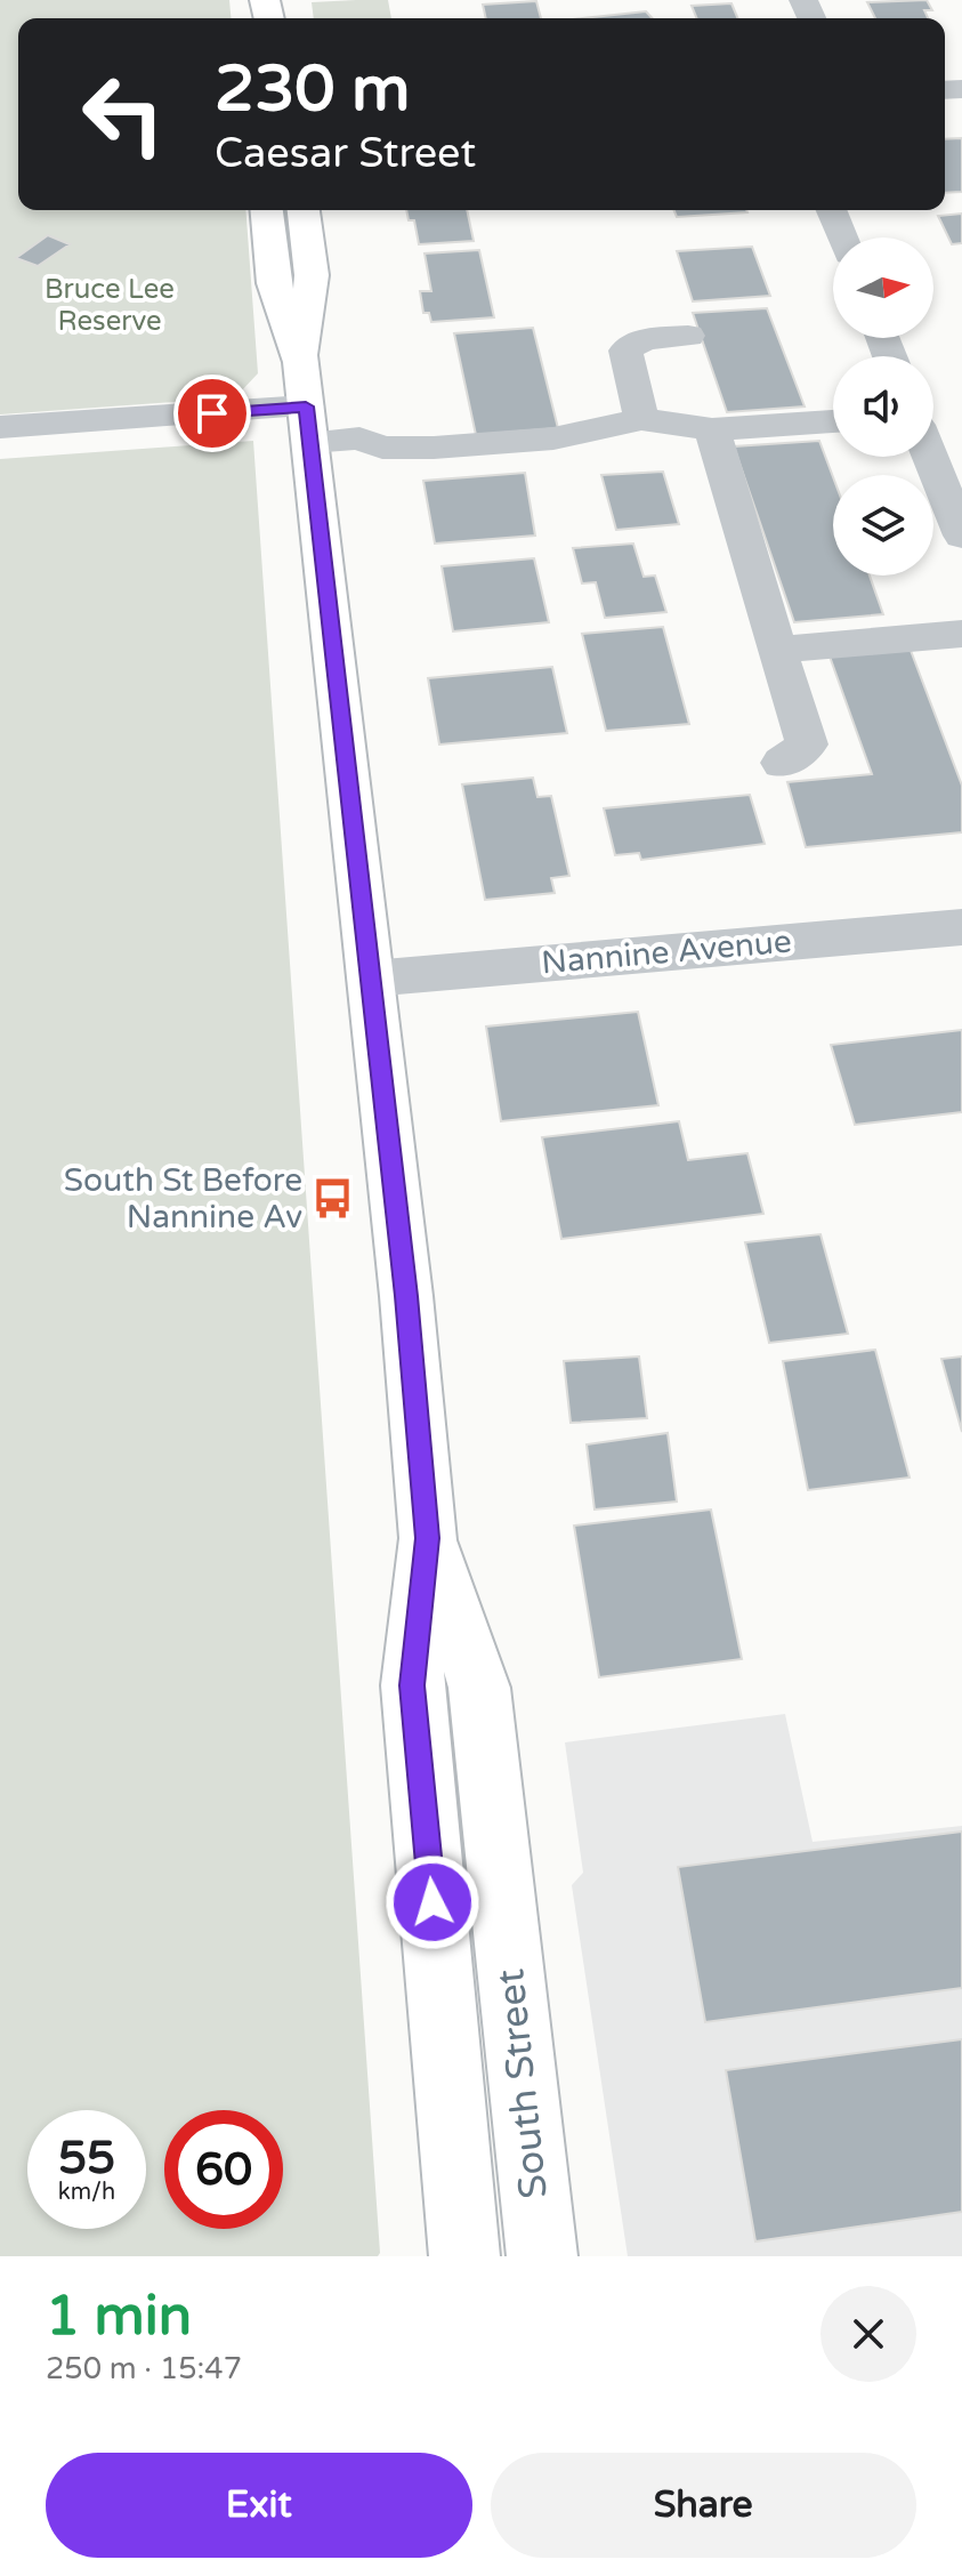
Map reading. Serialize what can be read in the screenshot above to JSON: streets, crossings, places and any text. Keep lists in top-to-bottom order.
{
  "streets": {
    "main road": ["South Street"],
    "street": ["Nannine Avenue"]
  },
  "crossings": [
    ["Nannine Avenue", "South Street"]
  ],
  "parks": ["Bruce Lee Reserve"],
  "places": {
    "bus stop": ["South St Before Nannine Av"]
  },
  "north": "right",
  "page": {
    "turn": ["230 m", "Caesar Street"],
    "speed": "55 km/h",
    "limit": "60",
    "heading": ["1 min", "250 m · 15:47"],
    "buttons": ["Exit", "Share"]
  }
}
